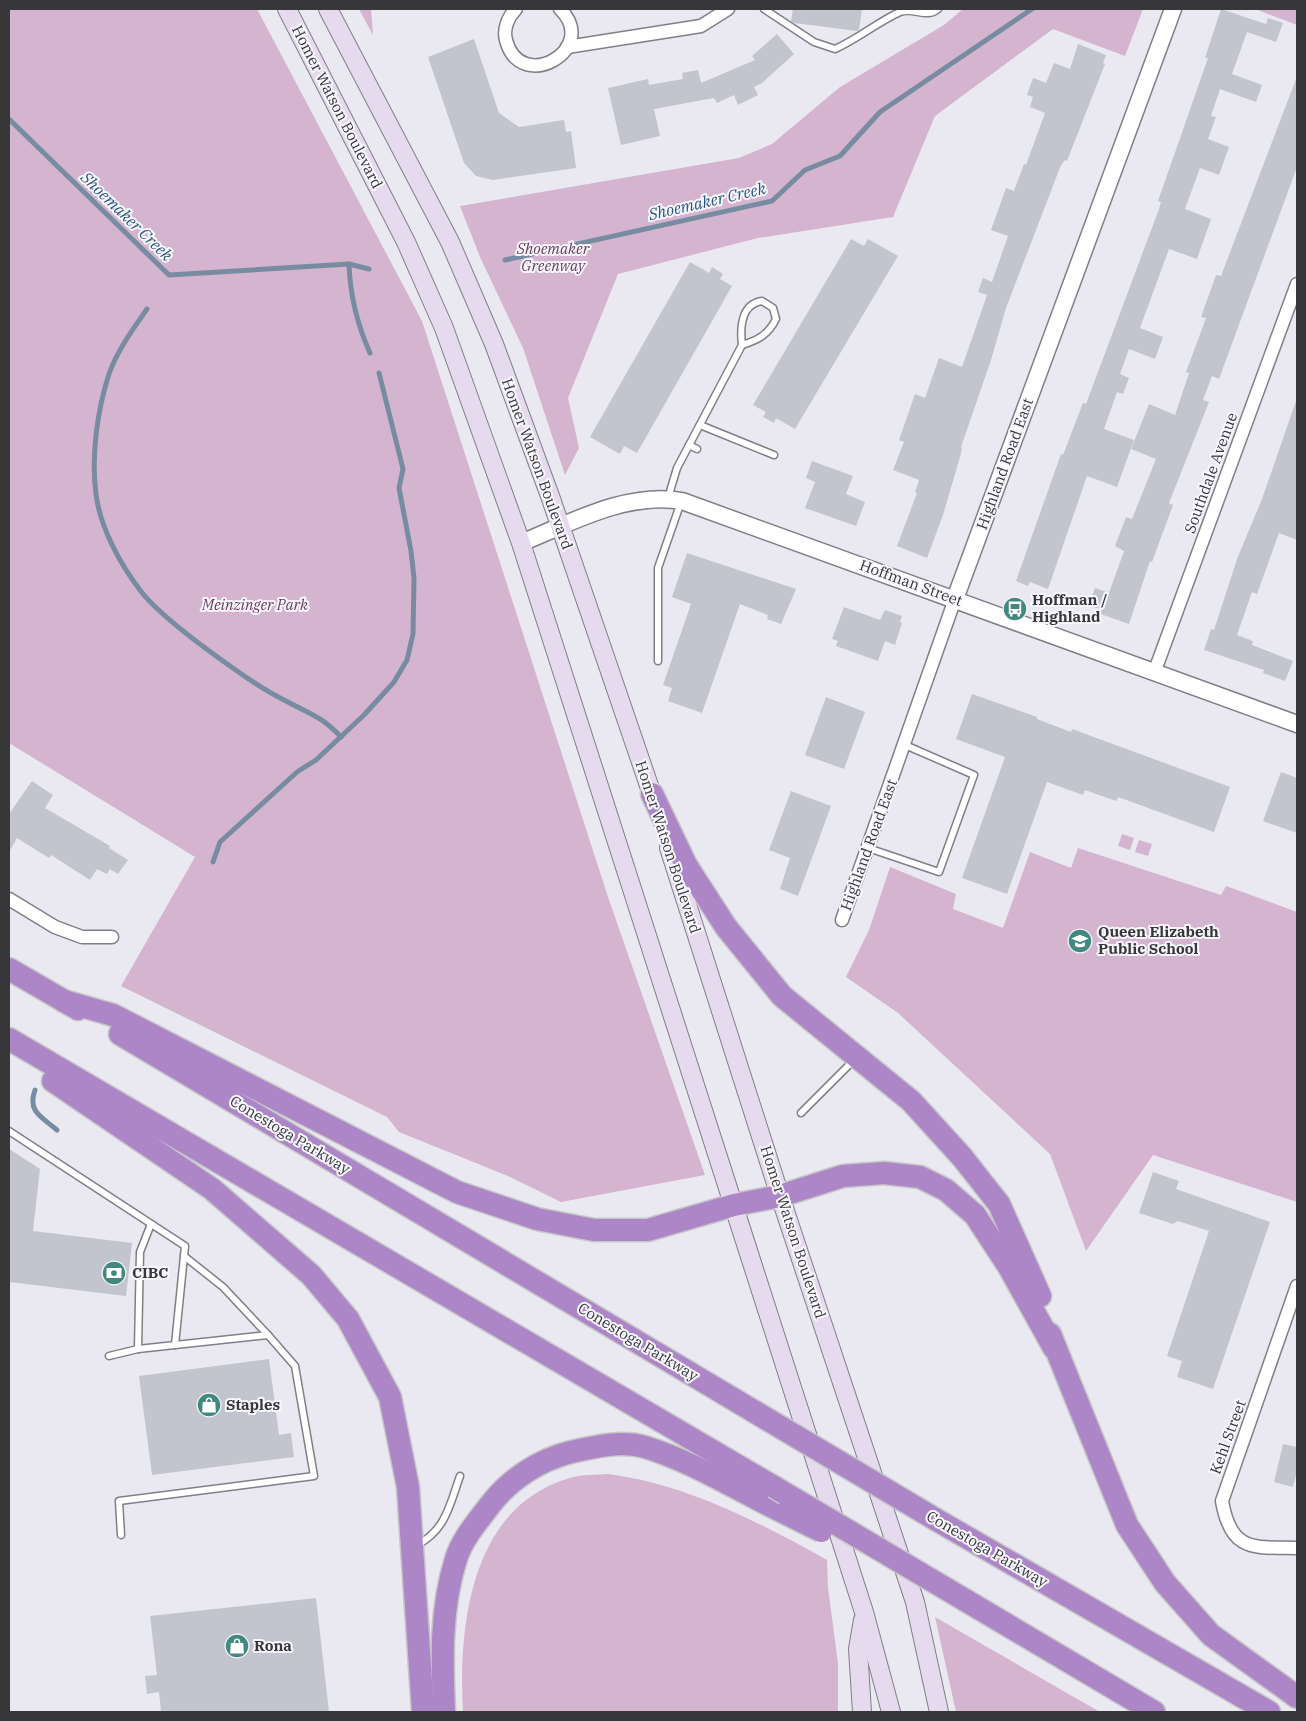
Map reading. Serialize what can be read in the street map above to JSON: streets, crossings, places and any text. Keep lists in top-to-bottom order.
{
  "streets": {
    "highway": ["Conestoga Parkway"],
    "main road": ["Homer Watson Boulevard"],
    "street": [
      "Highland Road East",
      "Southdale Avenue",
      "Hoffman Street",
      "Kehl Street"
    ]
  },
  "crossings": [
    ["Homer Watson Boulevard", "Hoffman Street"],
    ["Highland Road East", "Hoffman Street"],
    ["Southdale Avenue", "Hoffman Street"]
  ],
  "water": ["Shoemaker Creek"],
  "parks": ["Shoemaker Greenway", "Meinzinger Park"],
  "places": {
    "bus stop": ["Hoffman / Highland"],
    "school or university": ["Queen Elizabeth Public School"],
    "bank": ["CIBC"],
    "shop": ["Staples", "Rona"]
  }
}
